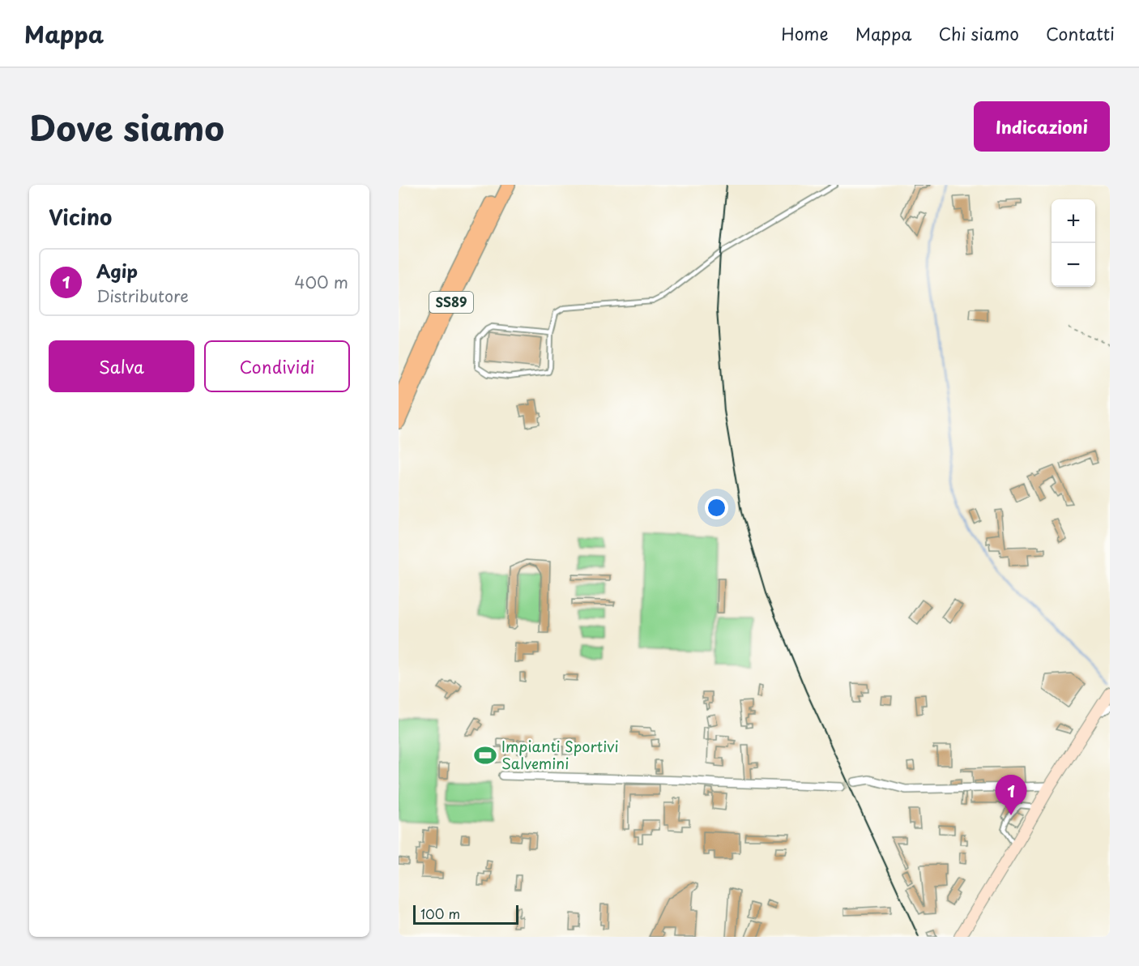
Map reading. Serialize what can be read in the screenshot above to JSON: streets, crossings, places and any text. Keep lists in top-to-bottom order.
{
  "streets": {
    "highway": ["SS89"]
  },
  "places": {
    "sports": ["Impianti Sportivi Salvemini"]
  },
  "scale_bar": "100 m",
  "page": {
    "header": "Mappa",
    "nav": [
      "Home",
      "Mappa",
      "Chi siamo",
      "Contatti"
    ],
    "title": "Dove siamo",
    "buttons": [
      "Indicazioni",
      ["Salva", "Condividi"]
    ],
    "heading": "Vicino",
    "map_buttons": ["+", "−"],
    "list": [
      {
        "mark": "1",
        "name": "Agip",
        "note": "Distributore",
        "value": "400 m"
      }
    ],
    "pins": "1",
    "scale": "100 m"
  }
}
